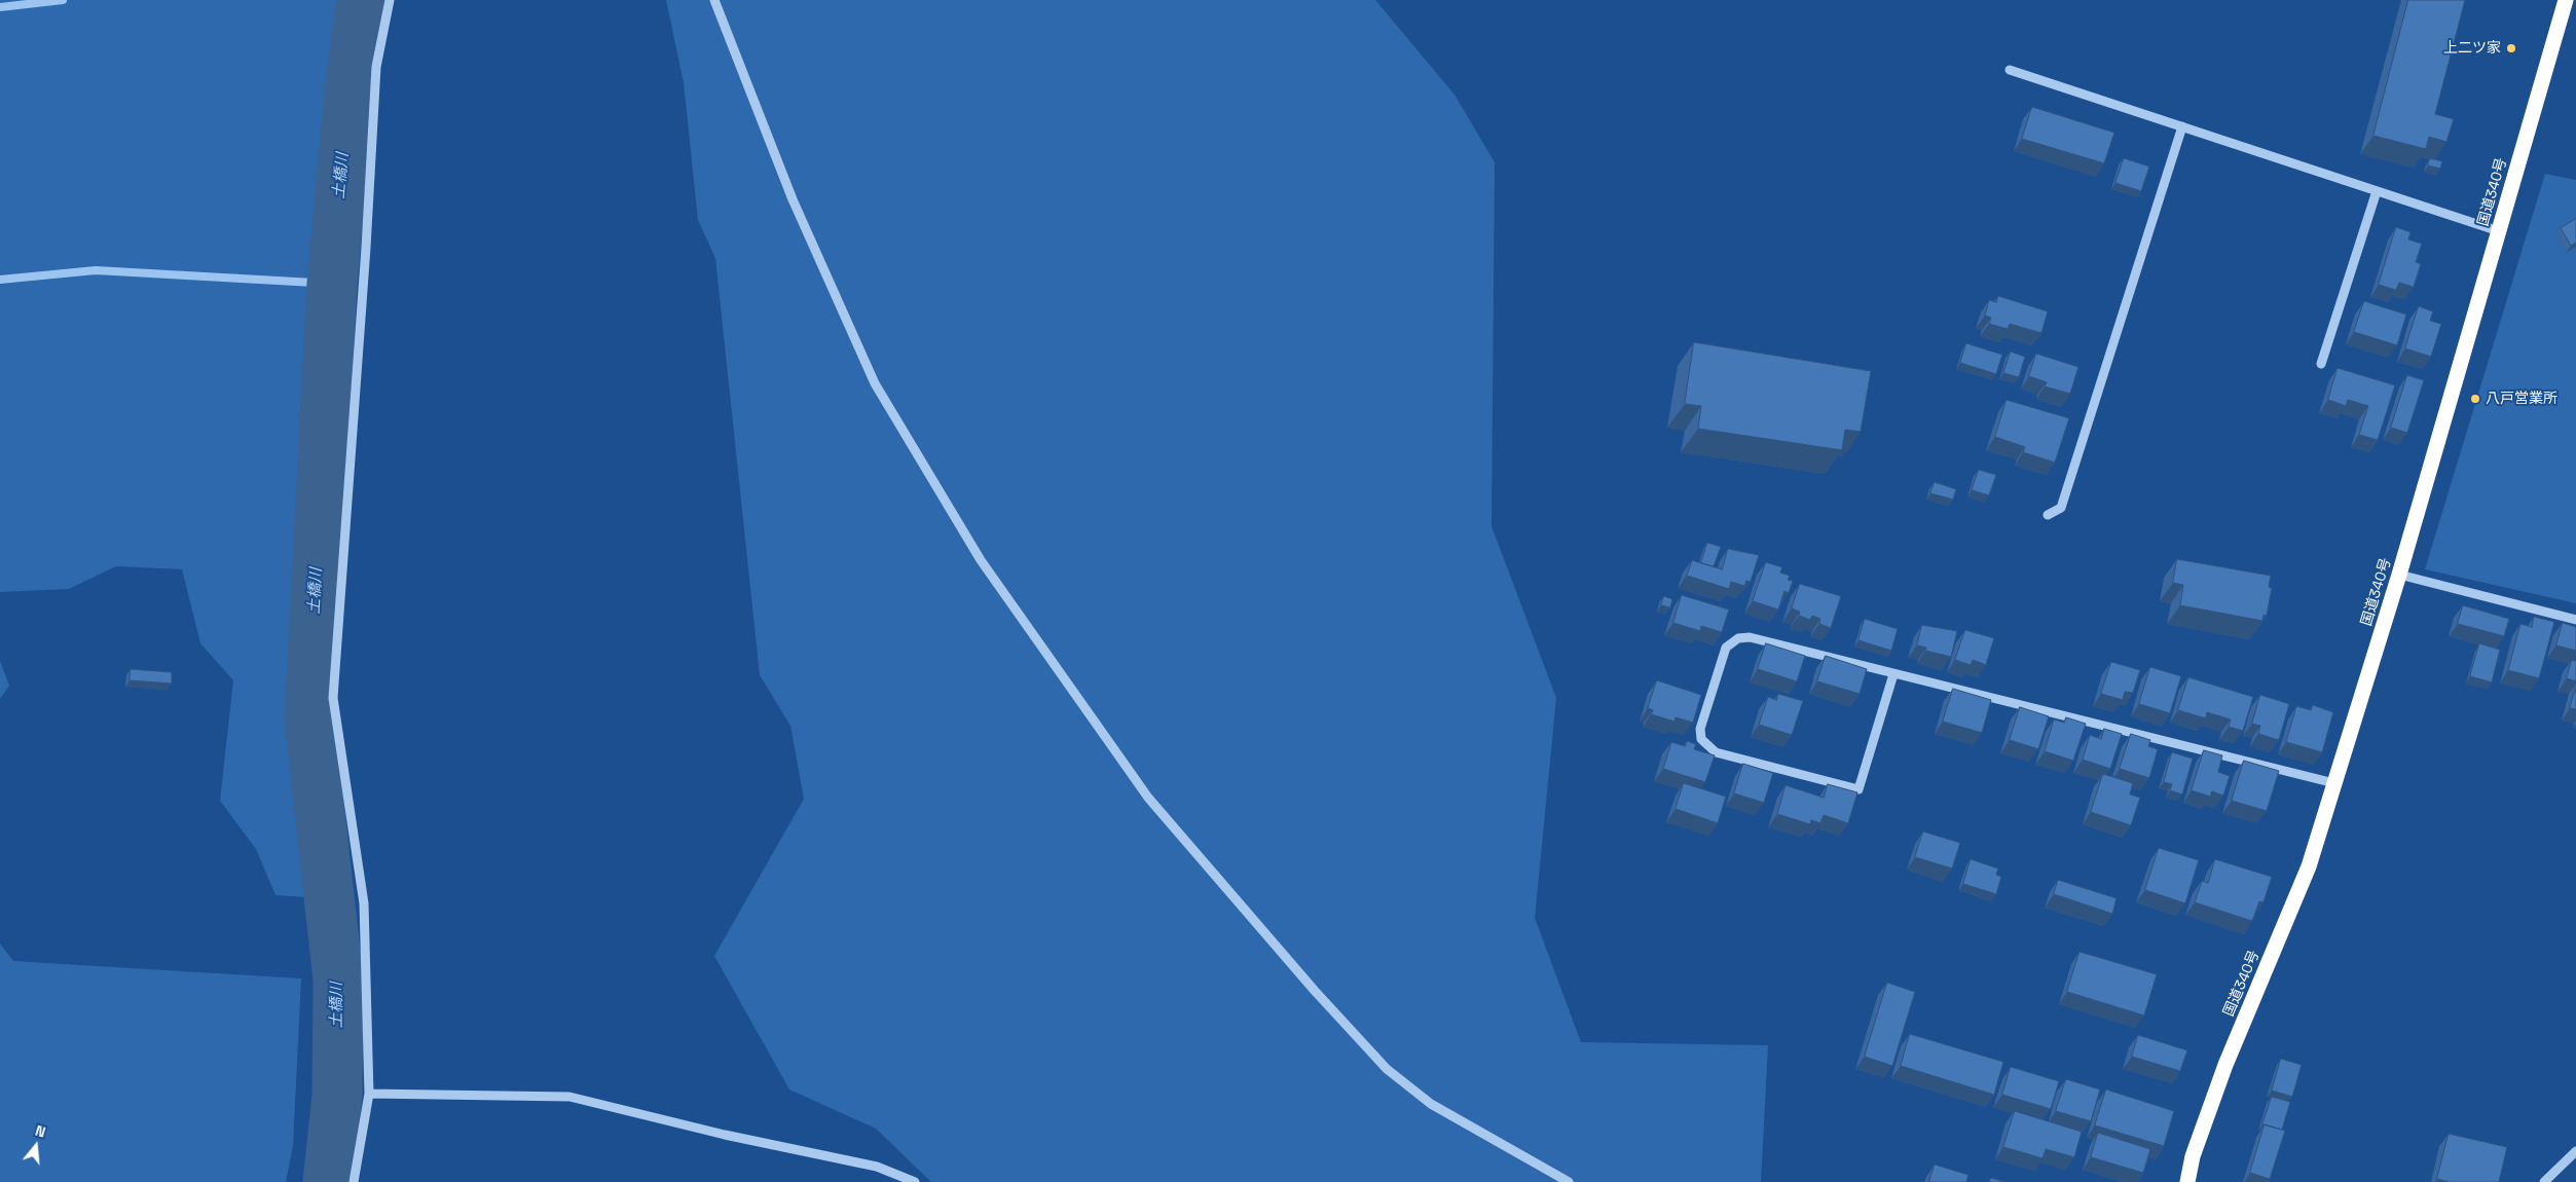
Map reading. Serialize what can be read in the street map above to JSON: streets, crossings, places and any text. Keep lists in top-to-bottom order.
{
  "streets": {
    "highway": ["国道340号"]
  },
  "water": ["土橋川"],
  "places": ["上二ツ家", "八戸営業所"],
  "north": "top"
}
